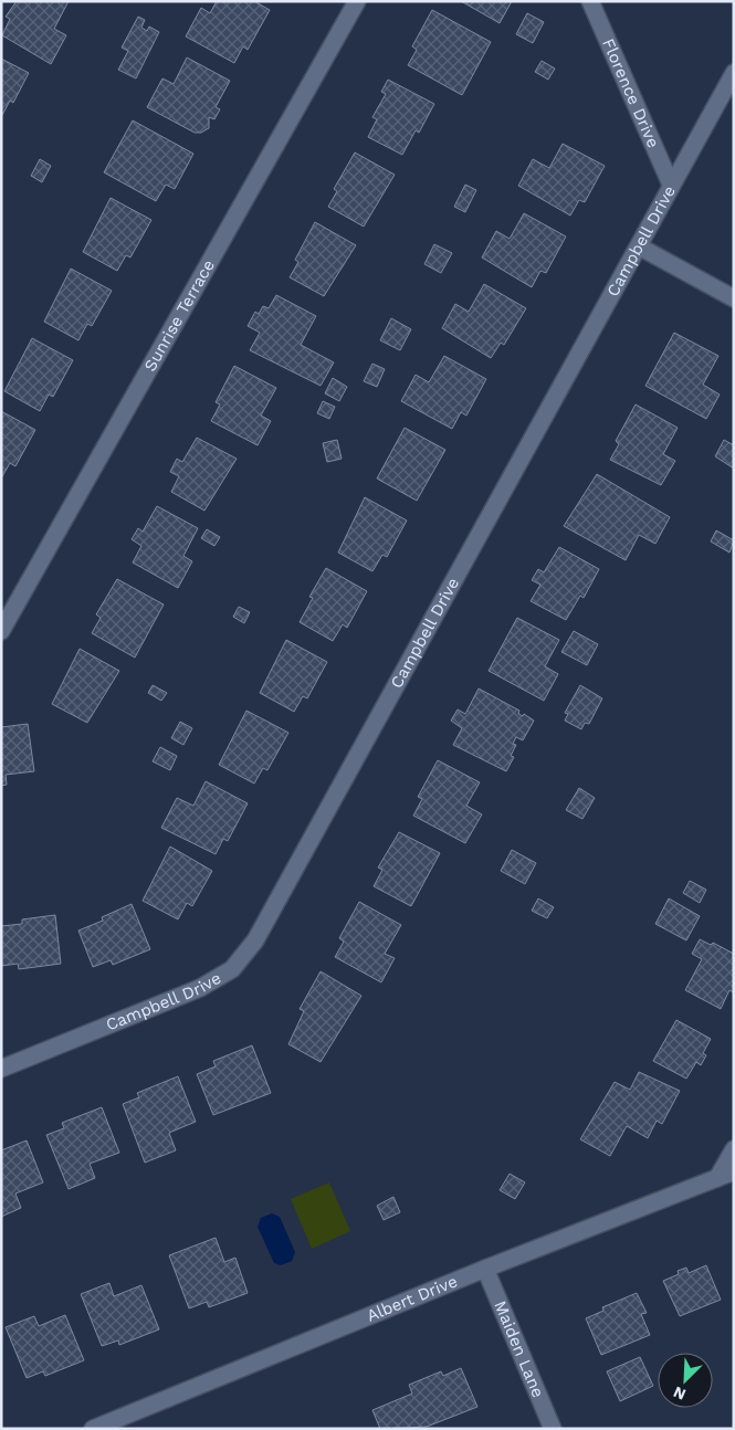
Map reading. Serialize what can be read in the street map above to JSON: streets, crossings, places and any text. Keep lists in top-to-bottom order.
{
  "streets": {
    "street": [
      "Florence Drive",
      "Campbell Drive",
      "Sunrise Terrace",
      "Albert Drive",
      "Maiden Lane"
    ]
  },
  "crossings": [
    ["Florence Drive", "Campbell Drive"],
    ["Albert Drive", "Maiden Lane"]
  ],
  "north": "bottom left"
}
